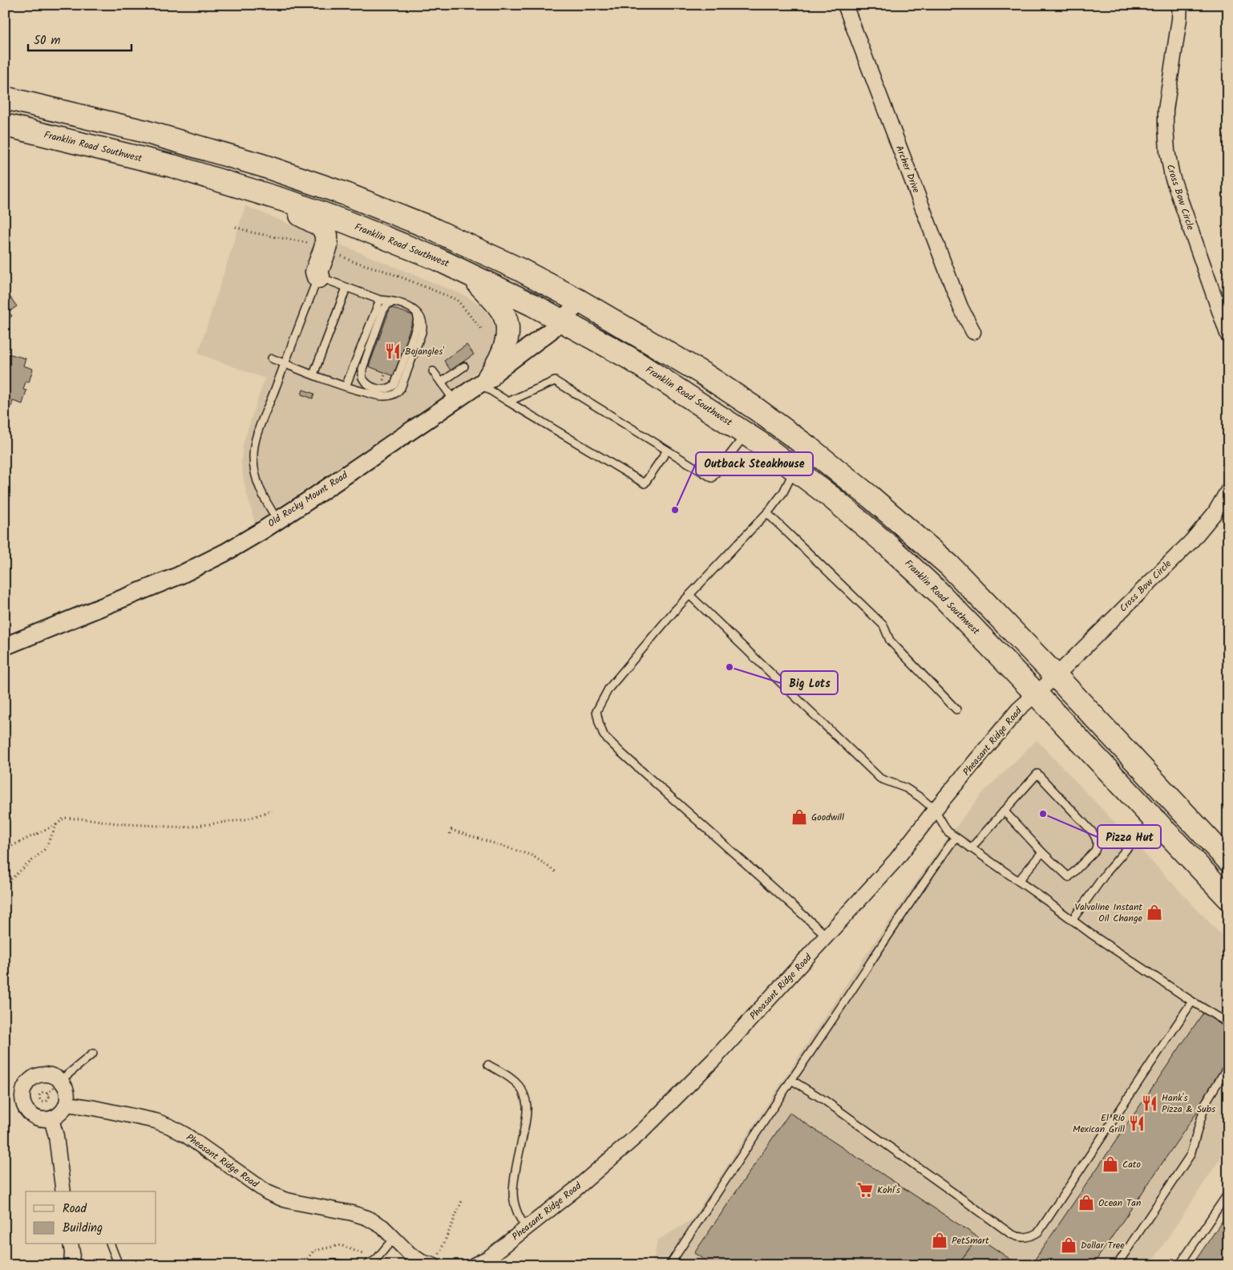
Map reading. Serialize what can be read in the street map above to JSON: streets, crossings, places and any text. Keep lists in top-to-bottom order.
{
  "streets": {
    "highway": ["Franklin Road Southwest"],
    "street": [
      "Archer Drive",
      "Cross Bow Circle",
      "Old Rocky Mount Road",
      "Pheasant Ridge Road"
    ]
  },
  "crossings": [
    ["Franklin Road Southwest", "Old Rocky Mount Road"],
    ["Franklin Road Southwest", "Pheasant Ridge Road"],
    ["Cross Bow Circle", "Pheasant Ridge Road"]
  ],
  "places": {
    "restaurant": ["Bojangles'", "Hank's Pizza & Subs", "El Rio Mexican Grill"],
    "other": ["Outback Steakhouse", "Big Lots", "Pizza Hut"],
    "shop": [
      "Goodwill",
      "Valvoline Instant Oil Change",
      "Cato",
      "Ocean Tan",
      "PetSmart",
      "Dollar Tree"
    ],
    "supermarket": ["Kohl's"]
  },
  "legend": ["Road", "Building"],
  "scale_bar": "50 m"
}
